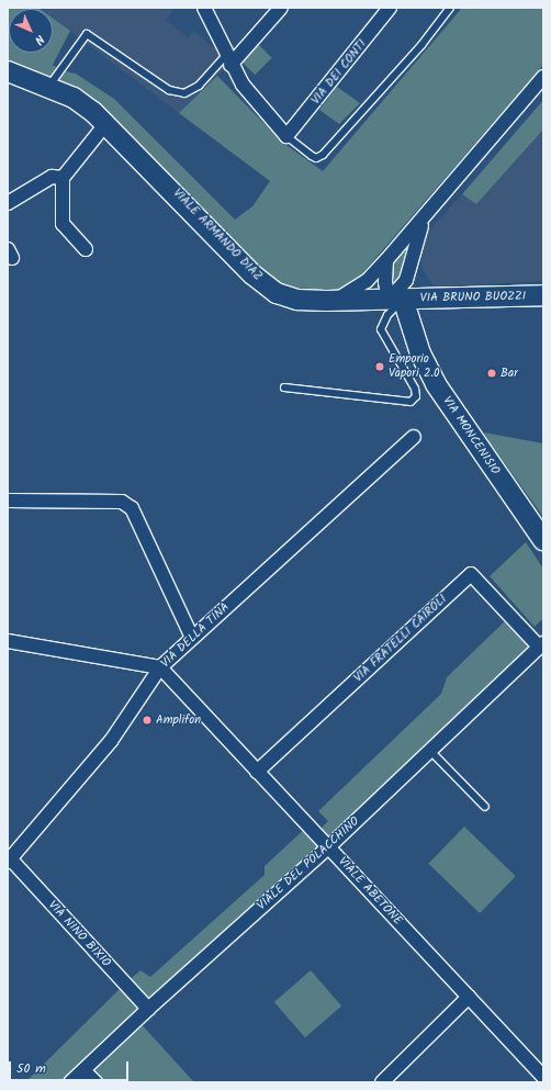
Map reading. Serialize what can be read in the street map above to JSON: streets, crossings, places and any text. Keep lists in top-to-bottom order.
{
  "streets": {
    "main road": ["VIALE ARMANDO DIAZ", "VIA BRUNO BUOZZI", "VIA MONCENISIO"],
    "street": [
      "VIA DEI CONTI",
      "VIA DELLA TINA",
      "VIA FRATELLI CAIROLI",
      "VIALE DEL POLACCHINO",
      "VIALE ABETONE",
      "VIA NINO BIXIO"
    ]
  },
  "crossings": [
    ["VIALE ARMANDO DIAZ", "VIA BRUNO BUOZZI"],
    ["VIALE ARMANDO DIAZ", "VIA MONCENISIO"],
    ["VIA BRUNO BUOZZI", "VIA MONCENISIO"],
    ["VIA DELLA TINA", "VIALE ABETONE"],
    ["VIA DELLA TINA", "VIA NINO BIXIO"],
    ["VIA FRATELLI CAIROLI", "VIALE DEL POLACCHINO"],
    ["VIA FRATELLI CAIROLI", "VIALE ABETONE"],
    ["VIALE DEL POLACCHINO", "VIALE ABETONE"],
    ["VIALE DEL POLACCHINO", "VIA NINO BIXIO"]
  ],
  "places": ["Emporio Vapori 2.0", "Bar", "Amplifon"],
  "scale_bar": "50 m",
  "north": "bottom right"
}
